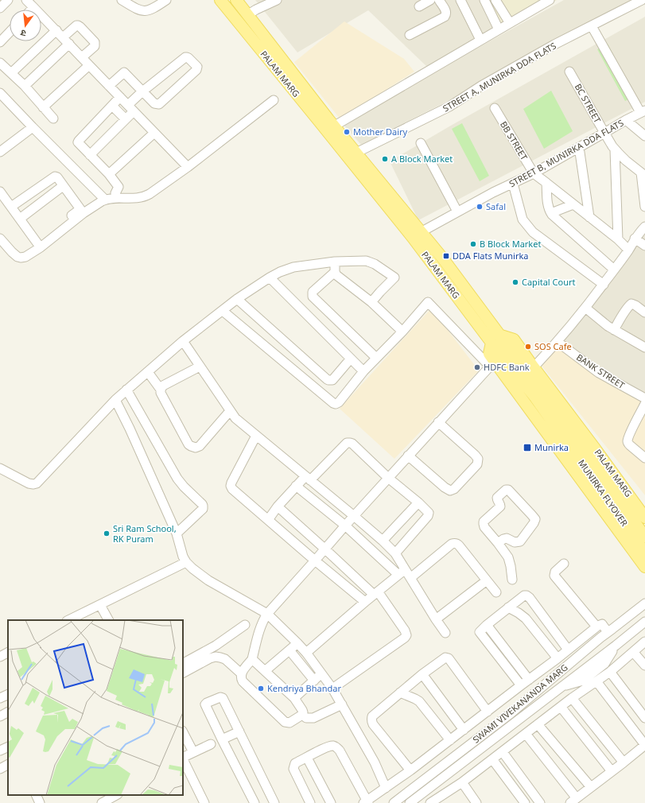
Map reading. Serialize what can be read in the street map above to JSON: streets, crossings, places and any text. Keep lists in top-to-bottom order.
{
  "streets": {
    "main road": ["PALAM MARG", "MUNIRKA FLYOVER"],
    "street": [
      "STREET A, MUNIRKA DDA FLATS",
      "BC STREET",
      "BB STREET",
      "STREET B, MUNIRKA DDA FLATS",
      "BANK STREET",
      "SWAMI VIVEKANANDA MARG"
    ]
  },
  "crossings": [
    ["PALAM MARG", "STREET A, MUNIRKA DDA FLATS"],
    ["PALAM MARG", "STREET B, MUNIRKA DDA FLATS"],
    ["PALAM MARG", "MUNIRKA FLYOVER"],
    ["BC STREET", "STREET B, MUNIRKA DDA FLATS"],
    ["BB STREET", "STREET B, MUNIRKA DDA FLATS"]
  ],
  "places": {
    "other": [
      "Mother Dairy",
      "A Block Market",
      "Safal",
      "B Block Market",
      "Capital Court",
      "SOS Cafe",
      "HDFC Bank",
      "Sri Ram School, RK Puram",
      "Kendriya Bhandar"
    ],
    "transit": ["DDA Flats Munirka", "Munirka"]
  },
  "north": "bottom"
}
